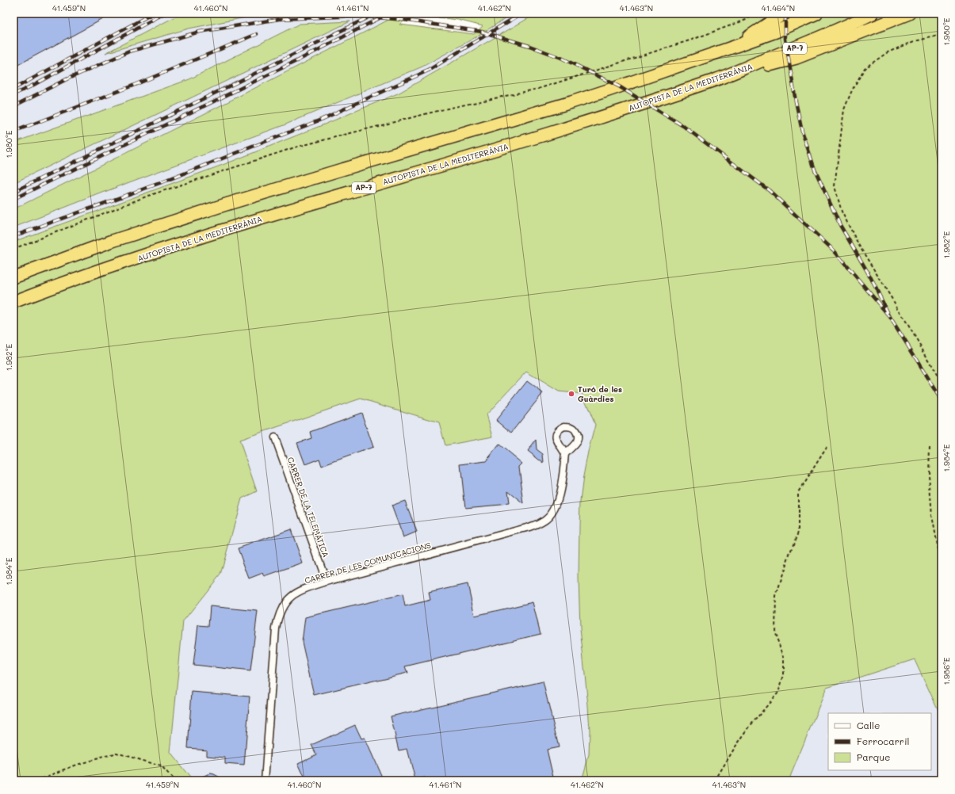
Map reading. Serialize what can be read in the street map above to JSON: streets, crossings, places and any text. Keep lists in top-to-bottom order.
{
  "streets": {
    "highway": ["AP-7", "AUTOPISTA DE LA MEDITERRÀNIA"],
    "street": ["CARRER DE LA TELEMÀTICA", "CARRER DE LES COMUNICACIONS"]
  },
  "crossings": [
    ["CARRER DE LA TELEMÀTICA", "CARRER DE LES COMUNICACIONS"]
  ],
  "places": ["Turó de les Guàrdies"],
  "legend": ["Calle", "Ferrocarril", "Parque"],
  "coordinates": [
    "41.459°N",
    "41.460°N",
    "41.461°N",
    "41.462°N",
    "41.463°N",
    "41.464°N",
    "1.980°E",
    "1.982°E",
    "1.984°E",
    "1.986°E"
  ]
}
